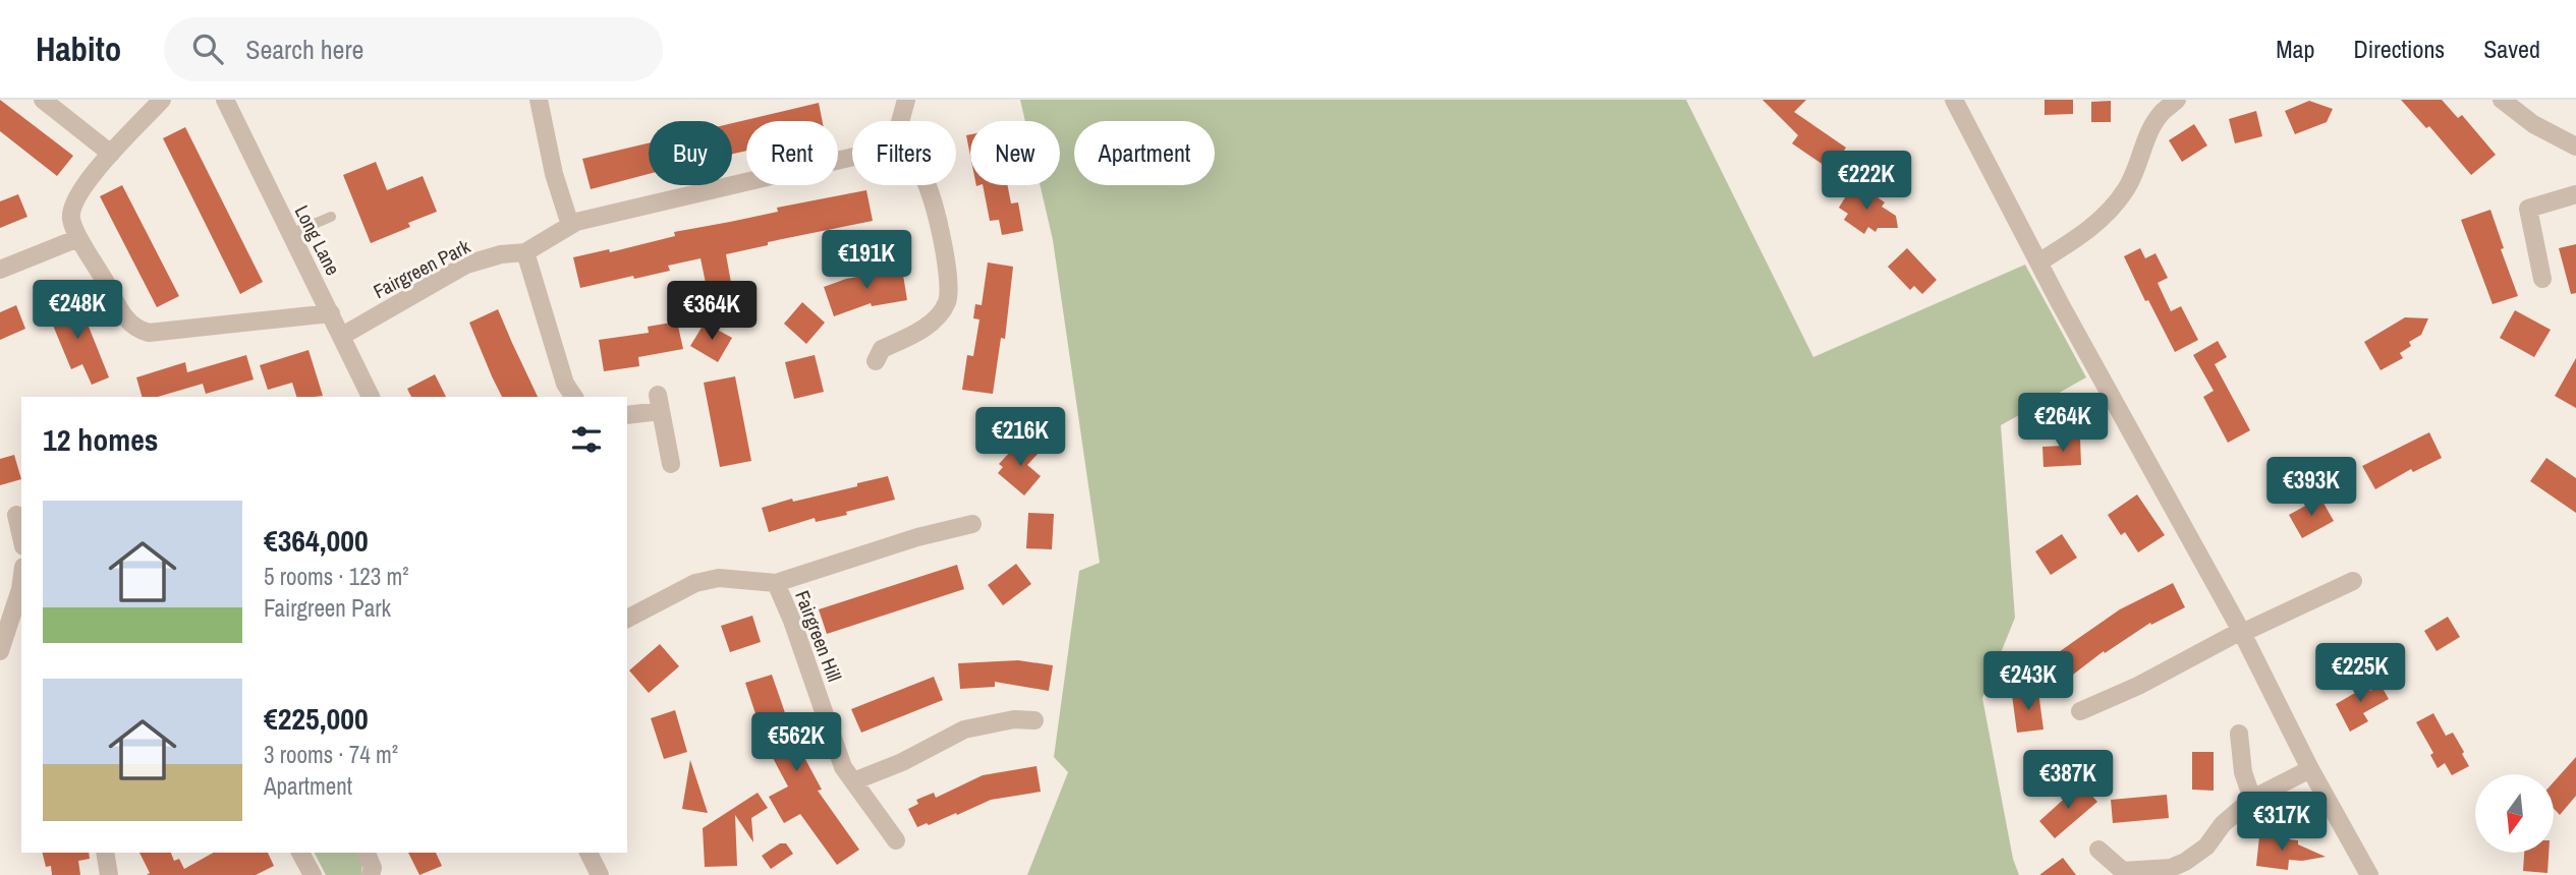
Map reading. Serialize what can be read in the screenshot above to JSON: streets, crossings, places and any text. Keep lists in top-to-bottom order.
{
  "streets": {
    "street": ["Long Lane", "Fairgreen Park", "Fairgreen Hill"]
  },
  "crossings": [
    ["Long Lane", "Fairgreen Park"]
  ],
  "north": "bottom",
  "page": {
    "header": "Habito",
    "search": "Search here",
    "nav": ["Map", "Directions", "Saved"],
    "chip": [
      "Buy",
      "Rent",
      "Filters",
      "New",
      "Apartment"
    ],
    "price": [
      "€222K",
      "€191K",
      "€248K",
      "€364K",
      "€264K",
      "€216K",
      "€393K",
      "€225K",
      "€243K",
      "€562K",
      "€387K",
      "€317K"
    ],
    "heading": "12 homes",
    "list": [
      {
        "name": "€364,000",
        "note": "5 rooms · 123 m² · Fairgreen Park"
      },
      {
        "name": "€225,000",
        "note": "3 rooms · 74 m² · Apartment"
      }
    ]
  }
}
